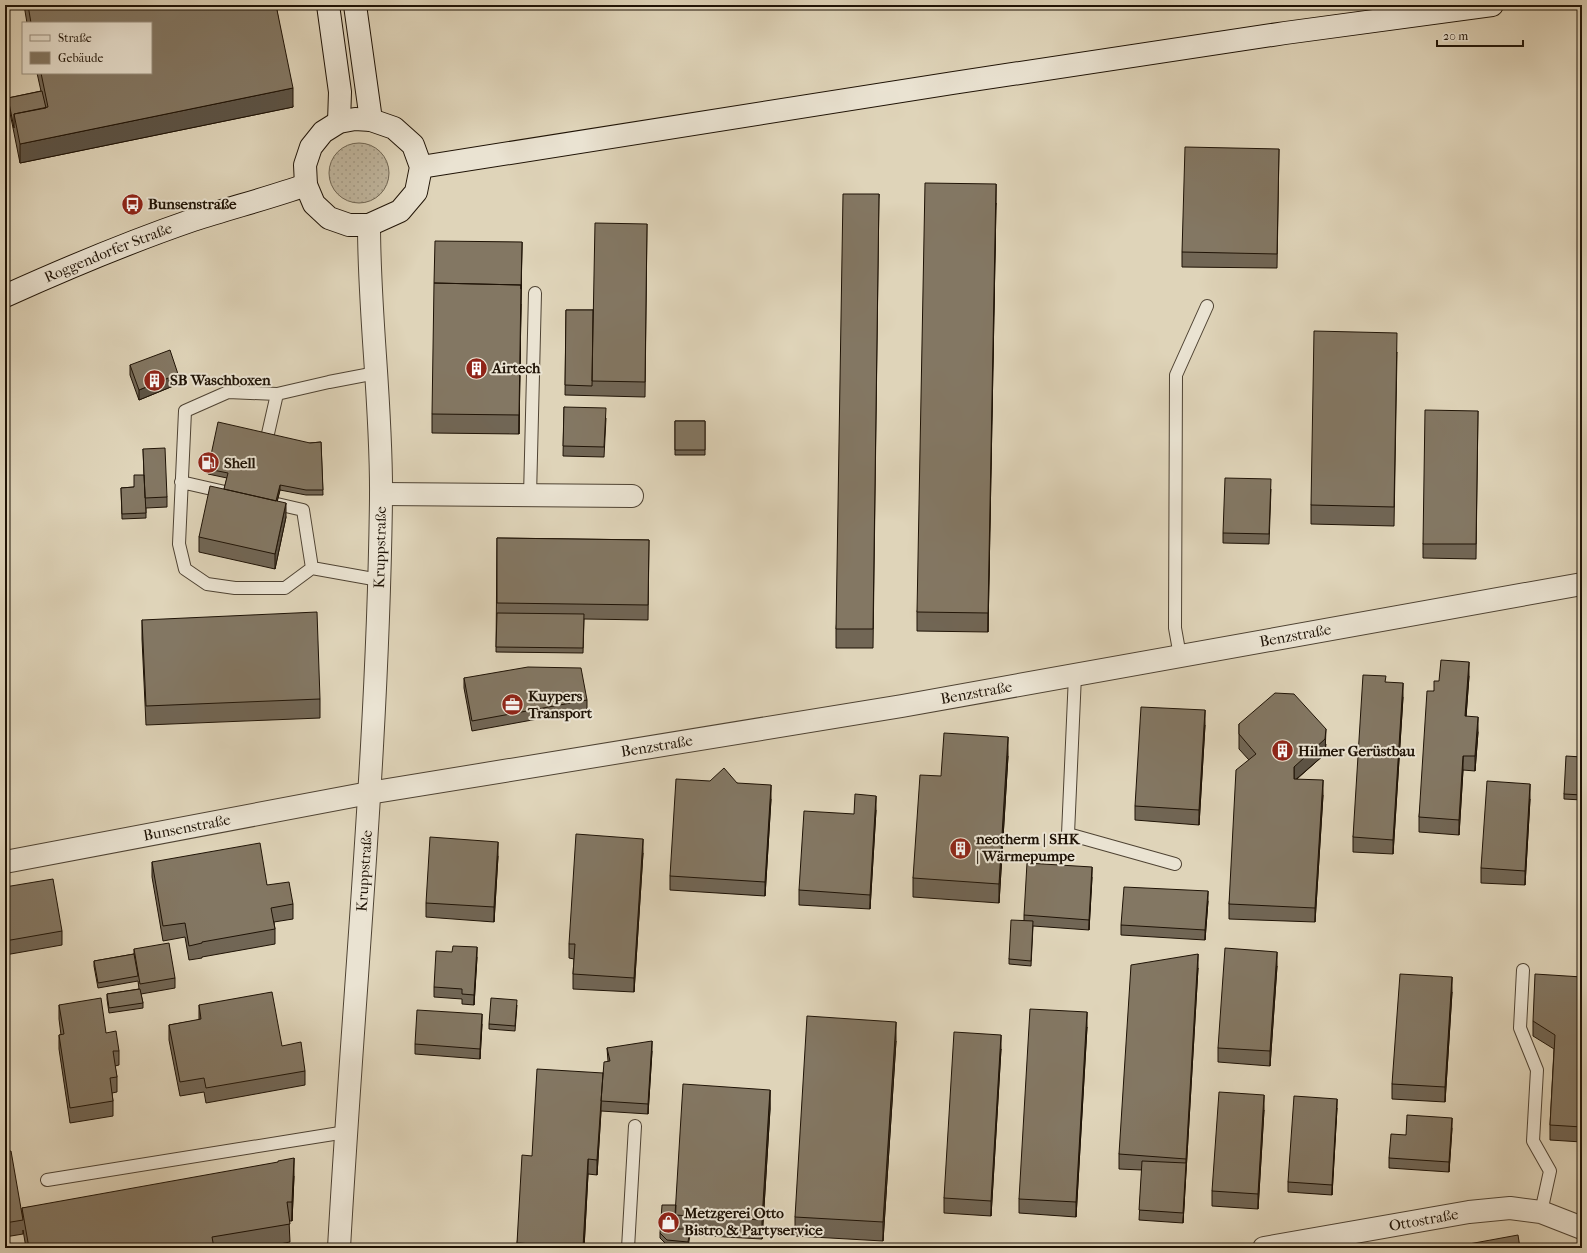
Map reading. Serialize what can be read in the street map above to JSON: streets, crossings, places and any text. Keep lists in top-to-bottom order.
{
  "streets": {
    "street": [
      "Roggendorfer Straße",
      "Kruppstraße",
      "Benzstraße",
      "Bunsenstraße",
      "Ottostraße"
    ]
  },
  "crossings": [
    ["Roggendorfer Straße", "Kruppstraße"],
    ["Kruppstraße", "Benzstraße"],
    ["Kruppstraße", "Bunsenstraße"],
    ["Benzstraße", "Bunsenstraße"]
  ],
  "places": {
    "bus stop": ["Bunsenstraße"],
    "building": [
      "Airtech",
      "SB Waschboxen",
      "Hilmer Gerüstbau",
      "neotherm | SHK | Wärmepumpe"
    ],
    "fuel station": ["Shell"],
    "office": ["Kuypers Transport"],
    "shop": ["Metzgerei Otto Bistro & Partyservice"]
  },
  "legend": ["Straße", "Gebäude"],
  "scale_bar": "20 m"
}
